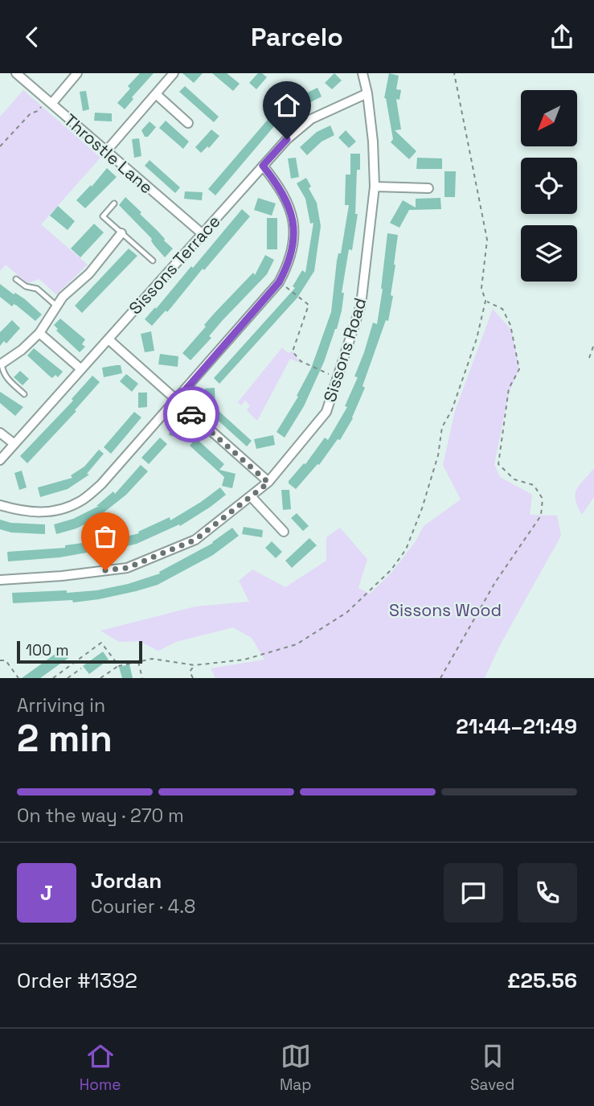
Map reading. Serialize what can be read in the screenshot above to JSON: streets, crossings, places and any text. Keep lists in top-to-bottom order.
{
  "streets": {
    "street": ["Throstle Lane", "Sissons Terrace", "Sissons Road"]
  },
  "crossings": [
    ["Throstle Lane", "Sissons Terrace"],
    ["Sissons Terrace", "Sissons Road"]
  ],
  "parks": ["Sissons Wood"],
  "scale_bar": "100 m",
  "north": "bottom left",
  "page": {
    "header": "Parcelo",
    "scale": "100 m",
    "heading": ["2 min", "Arriving in", "21:44–21:49"],
    "panel": [
      "Jordan",
      "Courier · 4.8",
      "Order #1392",
      "£25.56"
    ],
    "bar": "On the way · 270 m",
    "round": "J",
    "tabs": ["Home", "Map", "Saved"]
  }
}
